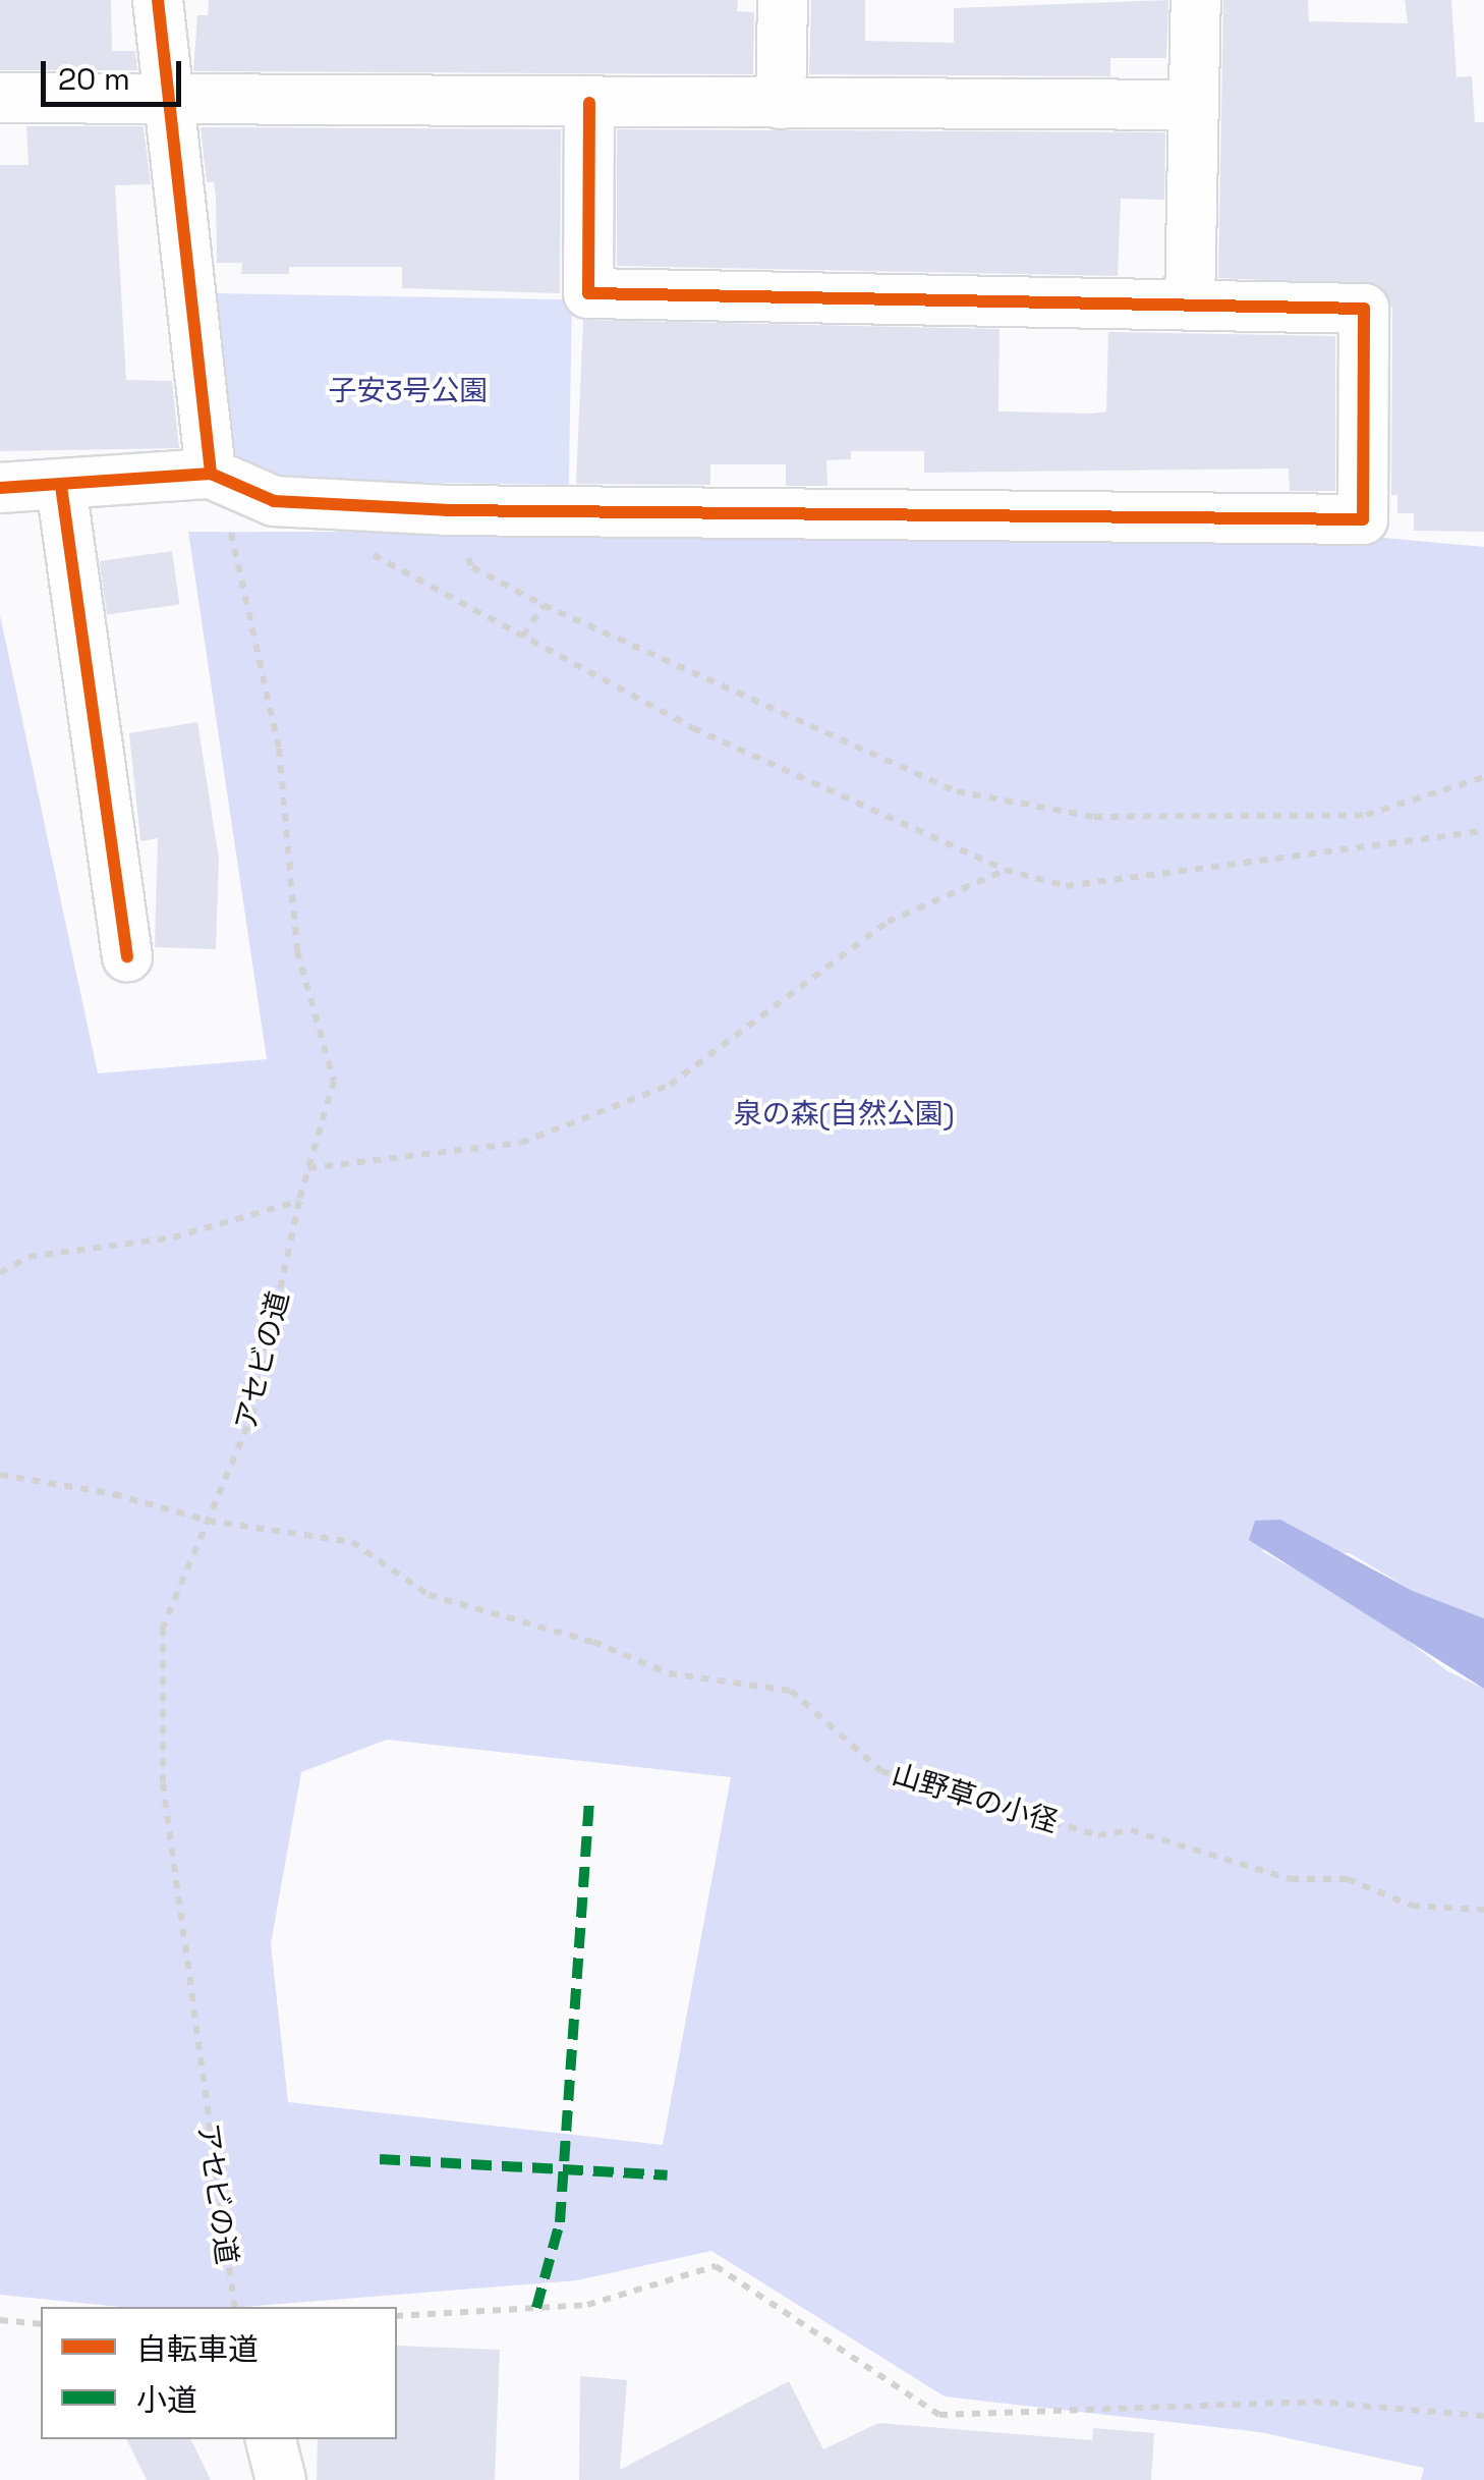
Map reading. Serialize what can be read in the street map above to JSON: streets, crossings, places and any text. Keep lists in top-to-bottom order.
{
  "streets": {
    "path": ["アセビの道", "山野草の小径"]
  },
  "crossings": [
    ["アセビの道", "山野草の小径"]
  ],
  "parks": ["子安3号公園", "泉の森(自然公園)"],
  "legend": ["自転車道", "小道"],
  "scale_bar": "20 m"
}
